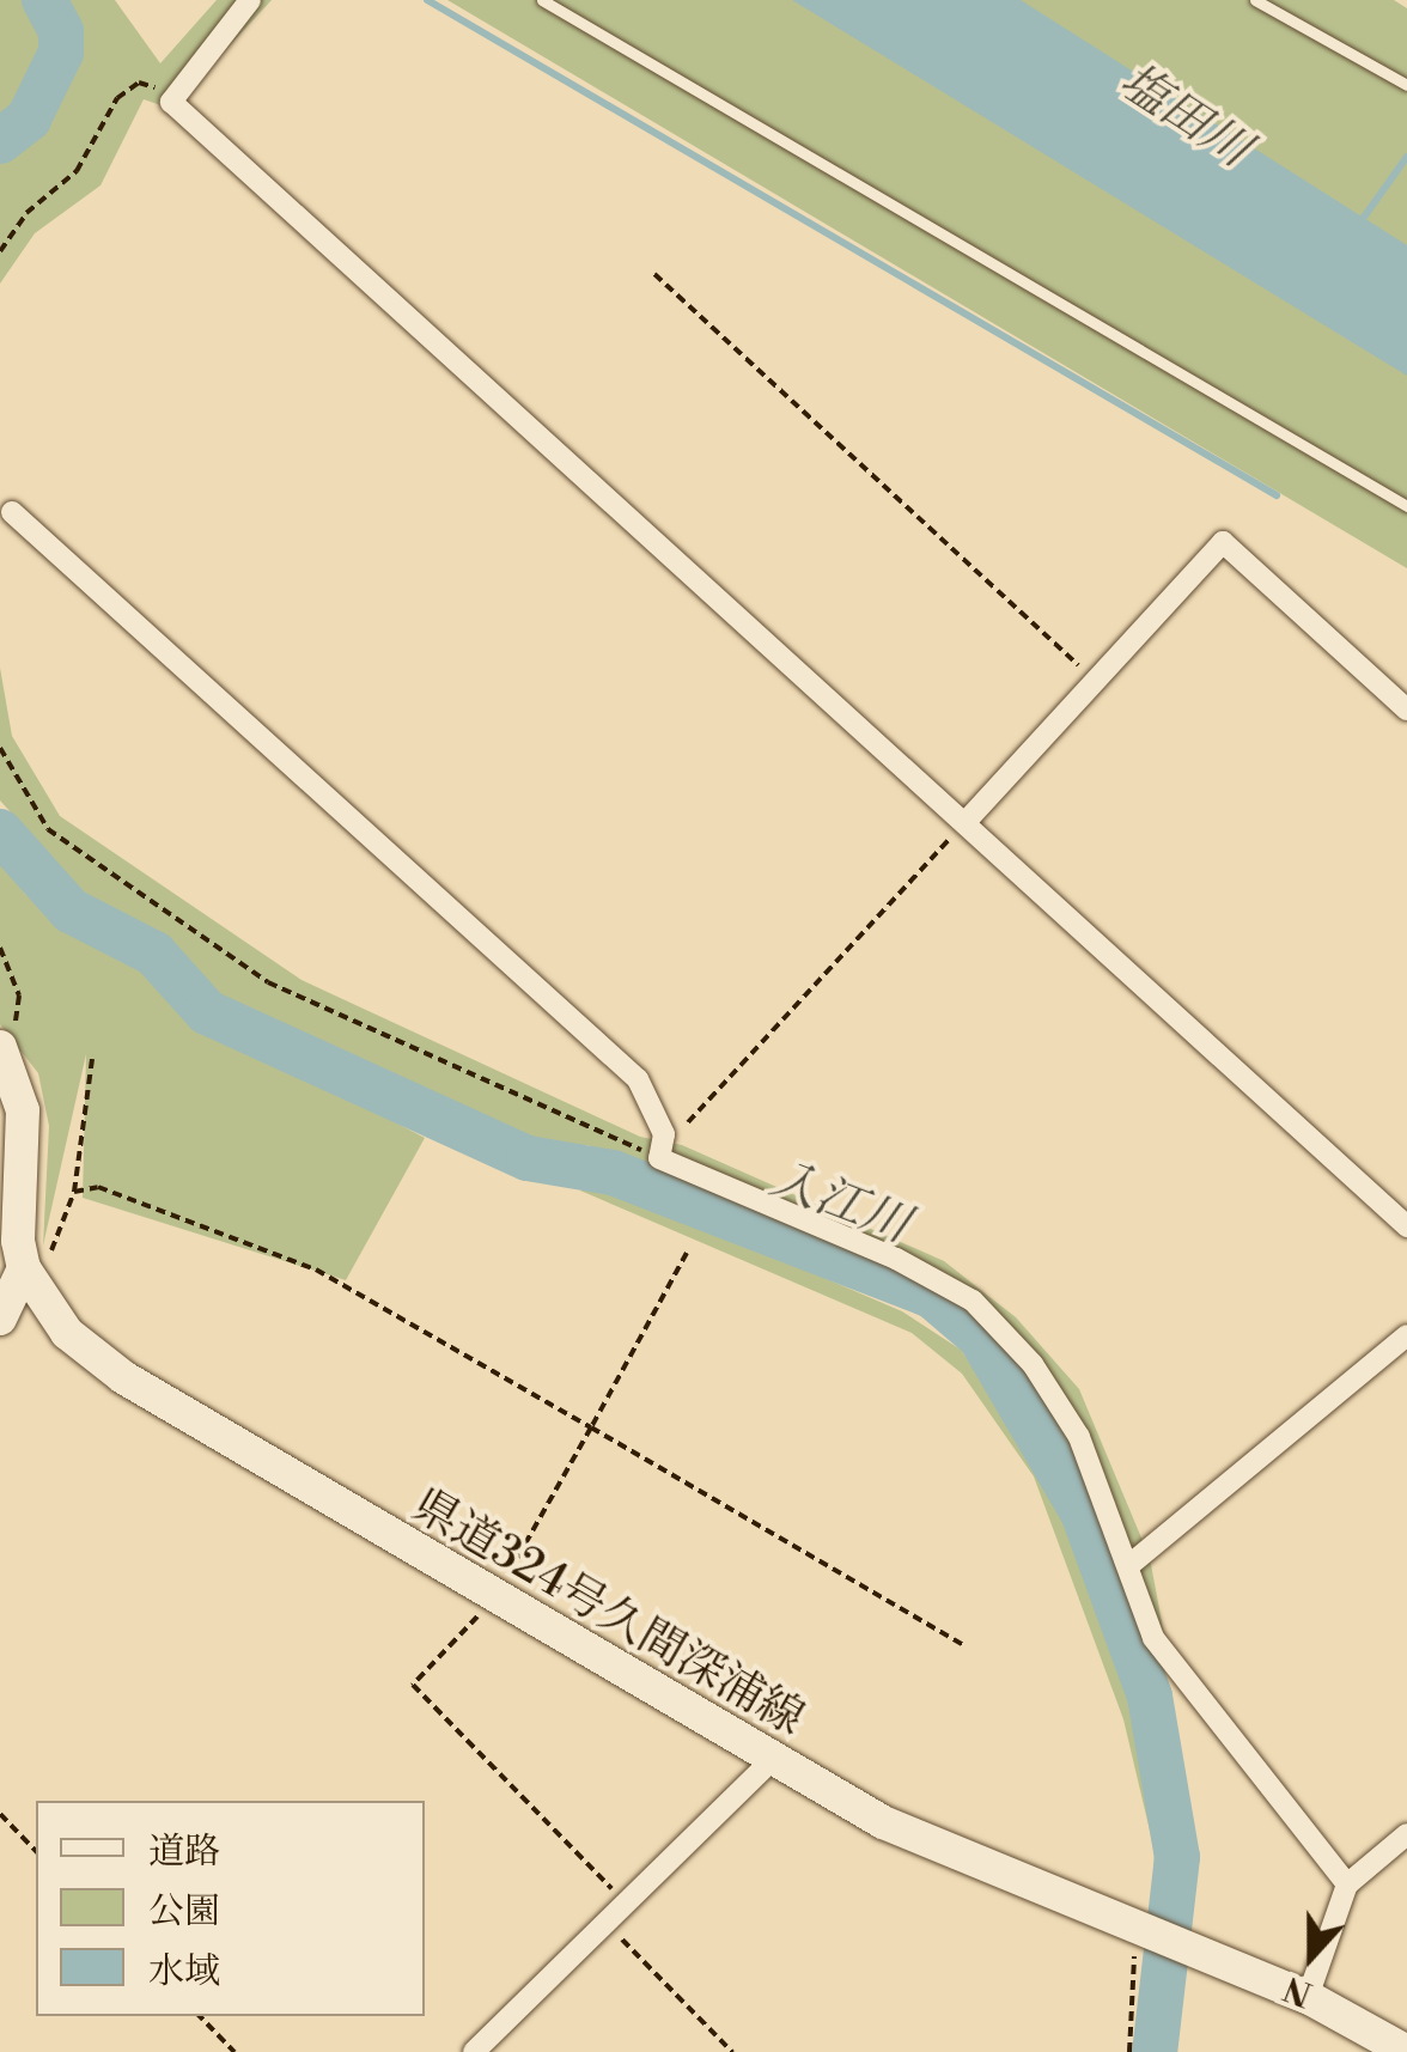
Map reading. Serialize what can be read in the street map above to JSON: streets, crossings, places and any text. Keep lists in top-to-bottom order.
{
  "streets": {
    "main road": ["県道324号久間深浦線"]
  },
  "water": ["塩田川", "入江川"],
  "legend": ["道路", "公園", "水域"],
  "north": "bottom"
}
